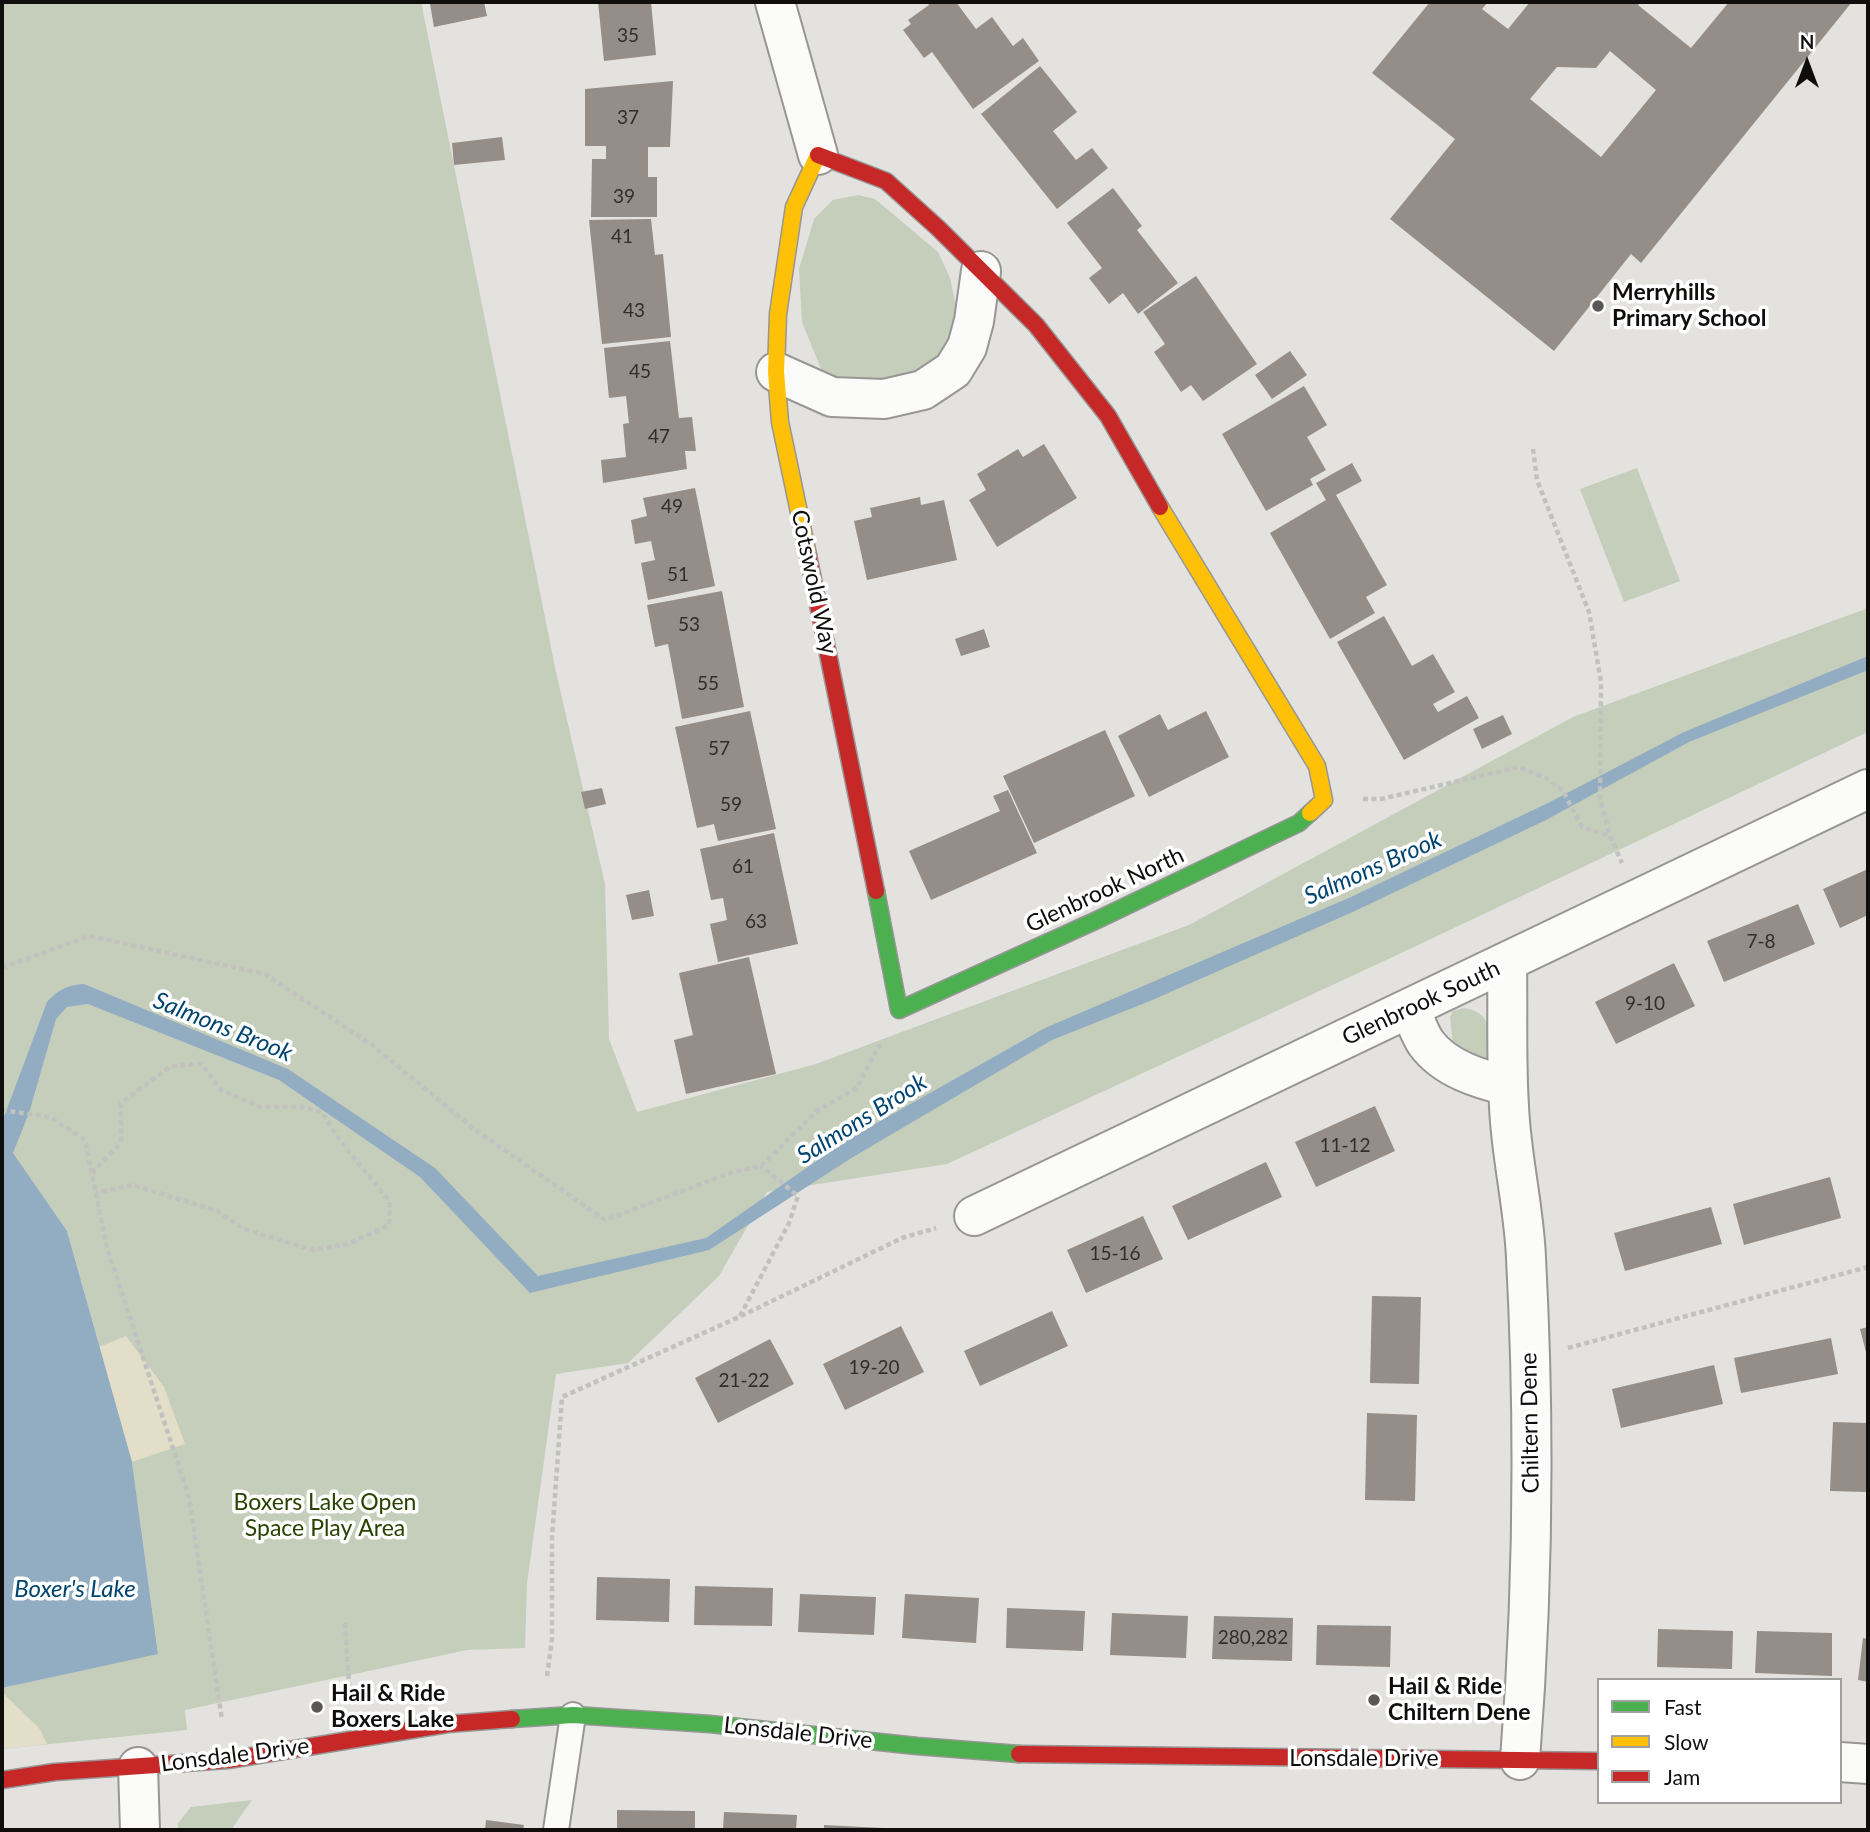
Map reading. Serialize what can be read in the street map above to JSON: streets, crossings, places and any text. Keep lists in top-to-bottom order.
{
  "streets": {
    "street": [
      "Cotswold Way",
      "Glenbrook North",
      "Glenbrook South",
      "Chiltern Dene",
      "Lonsdale Drive"
    ]
  },
  "crossings": [
    ["Cotswold Way", "Glenbrook North"],
    ["Glenbrook South", "Chiltern Dene"],
    ["Chiltern Dene", "Lonsdale Drive"]
  ],
  "water": ["Salmons Brook", "Boxer's Lake"],
  "parks": ["Boxers Lake Open Space Play Area"],
  "places": ["Merryhills Primary School", "Hail & Ride Chiltern Dene", "Hail & Ride Boxers Lake"],
  "house_numbers": [
    "35",
    "37",
    "39",
    "41",
    "43",
    "45",
    "47",
    "49",
    "51",
    "53",
    "55",
    "57",
    "59",
    "61",
    "63",
    "7-8",
    "9-10",
    "11-12",
    "15-16",
    "19-20",
    "21-22",
    "280,282"
  ],
  "legend": ["Fast", "Slow", "Jam"],
  "north": "top"
}
